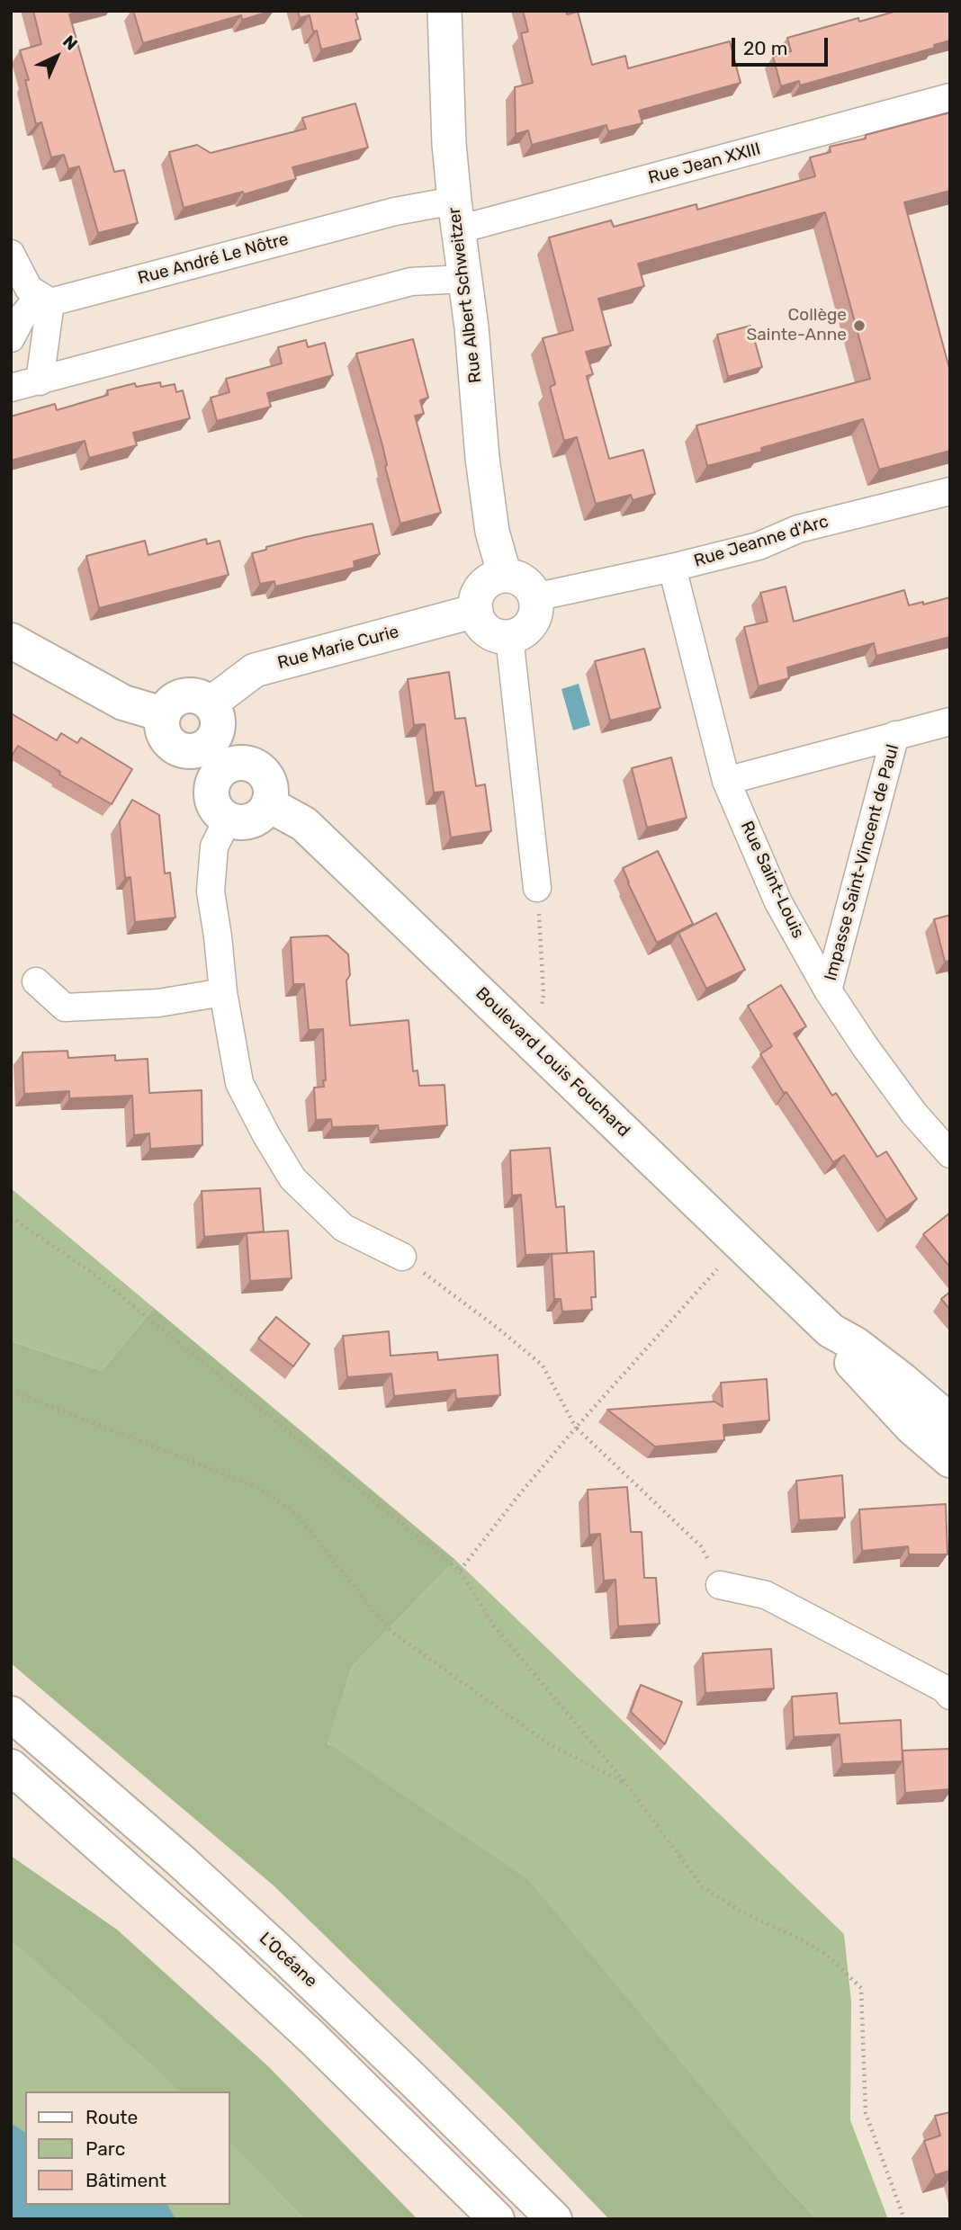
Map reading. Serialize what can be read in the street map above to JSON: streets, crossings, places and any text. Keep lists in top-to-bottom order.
{
  "streets": {
    "main road": ["Rue Marie Curie", "Boulevard Louis Fouchard", "L’Océane"],
    "street": [
      "Rue Jean XXIII",
      "Rue André Le Nôtre",
      "Rue Albert Schweitzer",
      "Rue Jeanne d'Arc",
      "Impasse Saint-Vincent de Paul",
      "Rue Saint-Louis"
    ]
  },
  "crossings": [
    ["Rue Jean XXIII", "Rue André Le Nôtre"],
    ["Rue Jean XXIII", "Rue Albert Schweitzer"],
    ["Rue André Le Nôtre", "Rue Albert Schweitzer"],
    ["Rue Albert Schweitzer", "Rue Jeanne d'Arc"],
    ["Rue Albert Schweitzer", "Rue Marie Curie"],
    ["Rue Jeanne d'Arc", "Rue Marie Curie"],
    ["Rue Jeanne d'Arc", "Rue Saint-Louis"],
    ["Impasse Saint-Vincent de Paul", "Rue Saint-Louis"]
  ],
  "places": ["Collège Sainte-Anne"],
  "legend": ["Route", "Parc", "Bâtiment"],
  "scale_bar": "20 m",
  "north": "top right"
}
